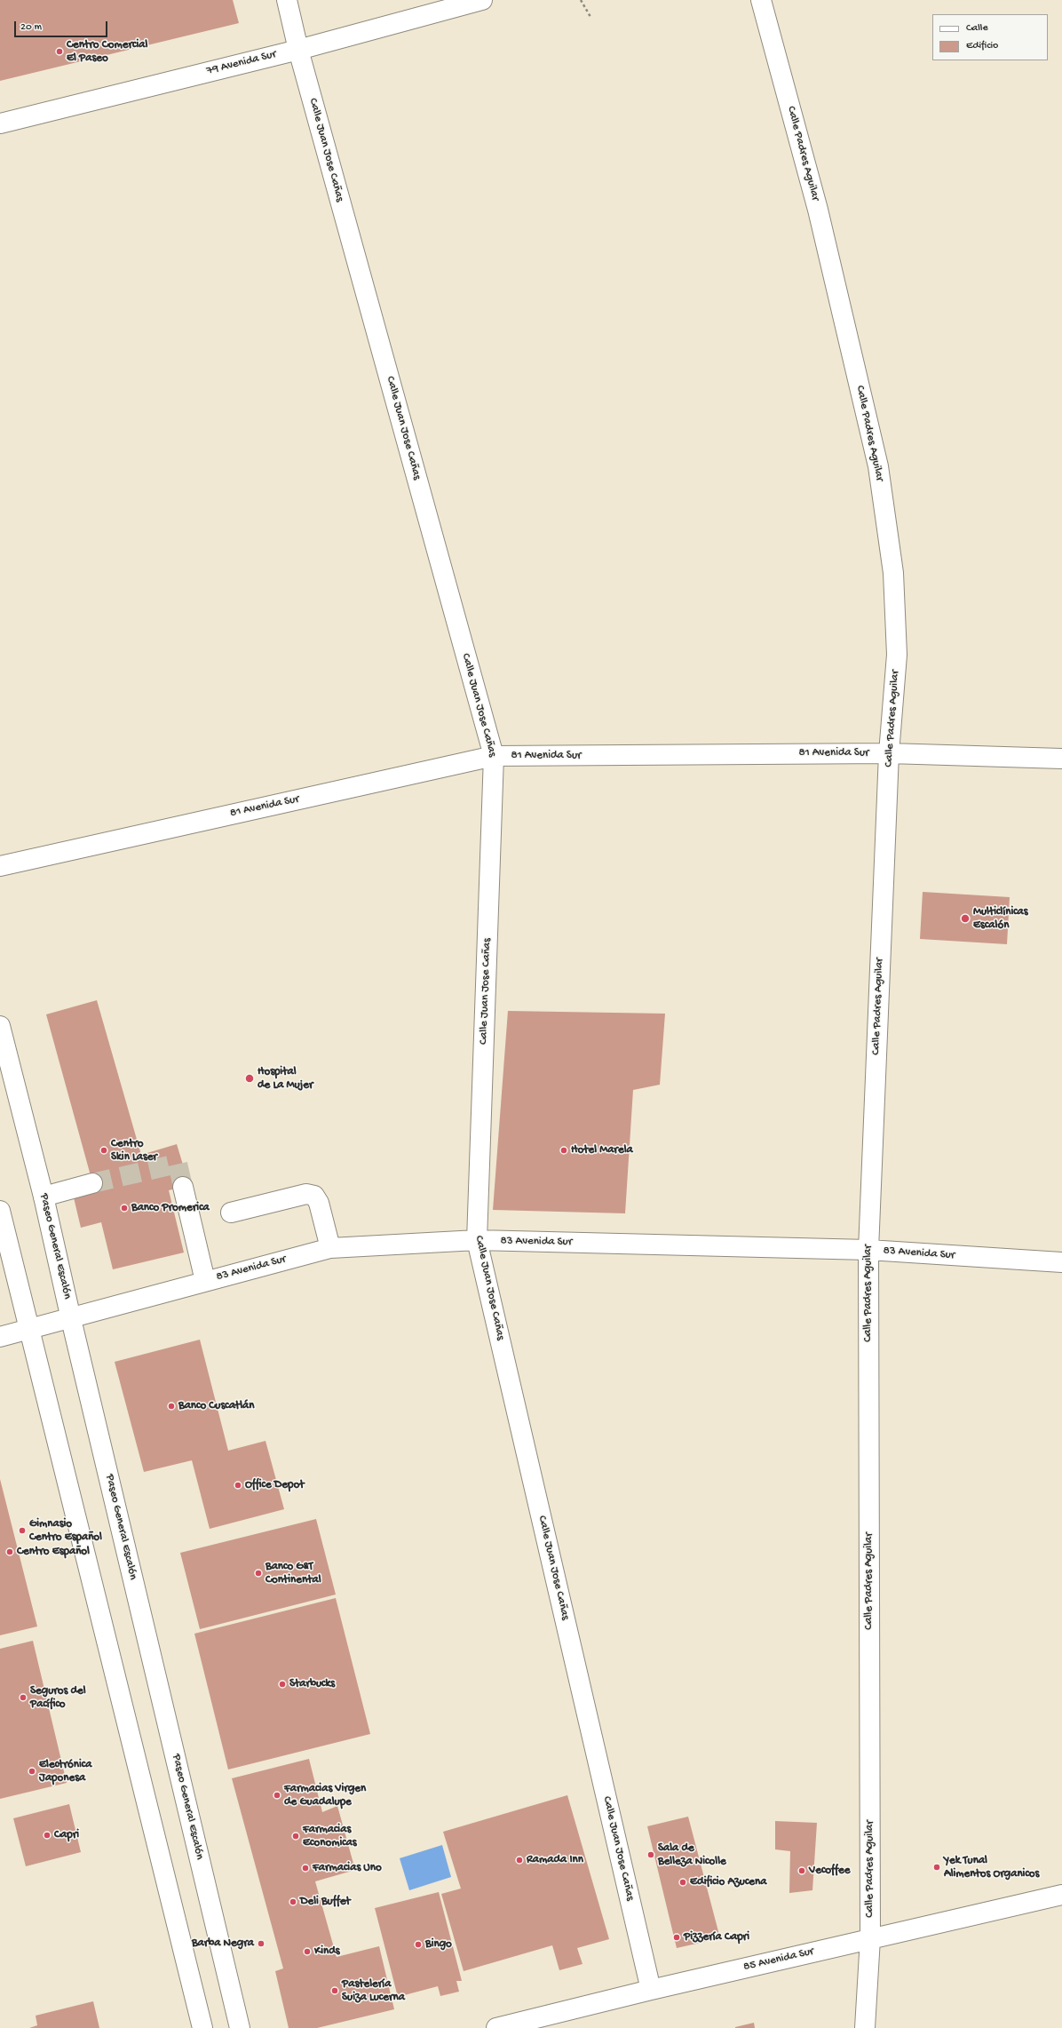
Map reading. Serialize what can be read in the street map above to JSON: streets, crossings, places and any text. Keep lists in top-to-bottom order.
{
  "streets": {
    "street": [
      "79 Avenida Sur",
      "Calle Juan Jose Cañas",
      "Calle Padres Aguilar",
      "81 Avenida Sur",
      "83 Avenida Sur",
      "Paseo General Escalón",
      "85 Avenida Sur"
    ]
  },
  "crossings": [
    ["79 Avenida Sur", "Calle Juan Jose Cañas"],
    ["Calle Juan Jose Cañas", "81 Avenida Sur"],
    ["Calle Juan Jose Cañas", "83 Avenida Sur"],
    ["Calle Juan Jose Cañas", "85 Avenida Sur"],
    ["Calle Padres Aguilar", "81 Avenida Sur"],
    ["Calle Padres Aguilar", "83 Avenida Sur"],
    ["Calle Padres Aguilar", "85 Avenida Sur"],
    ["83 Avenida Sur", "Paseo General Escalón"]
  ],
  "places": [
    "Centro Comercial El Paseo",
    "Multiclínicas Escalón",
    "Hospital de La Mujer",
    "Centro Skin Laser",
    "Hotel Marela",
    "Banco Promerica",
    "Banco Cuscatlán",
    "Office Depot",
    "Gimnasio Centro Español",
    "Centro Español",
    "Banco G&T Continental",
    "Starbucks",
    "Seguros del Pacífico",
    "Electrónica Japonesa",
    "Farmacias Virgen de Guadalupe",
    "Capri",
    "Farmacias Economicas",
    "Sala de Belleza Nicolle",
    "Ramada Inn",
    "Yek Tunal Alimentos Organicos",
    "Farmacias Uno",
    "Vecoffee",
    "Edificio Azucena",
    "Deli Buffet",
    "Pizzería Capri",
    "Barba Negra",
    "Bingo",
    "Kinds",
    "Pastelería Suiza Lucerna"
  ],
  "legend": ["Calle", "Edificio"],
  "scale_bar": "20 m"
}
